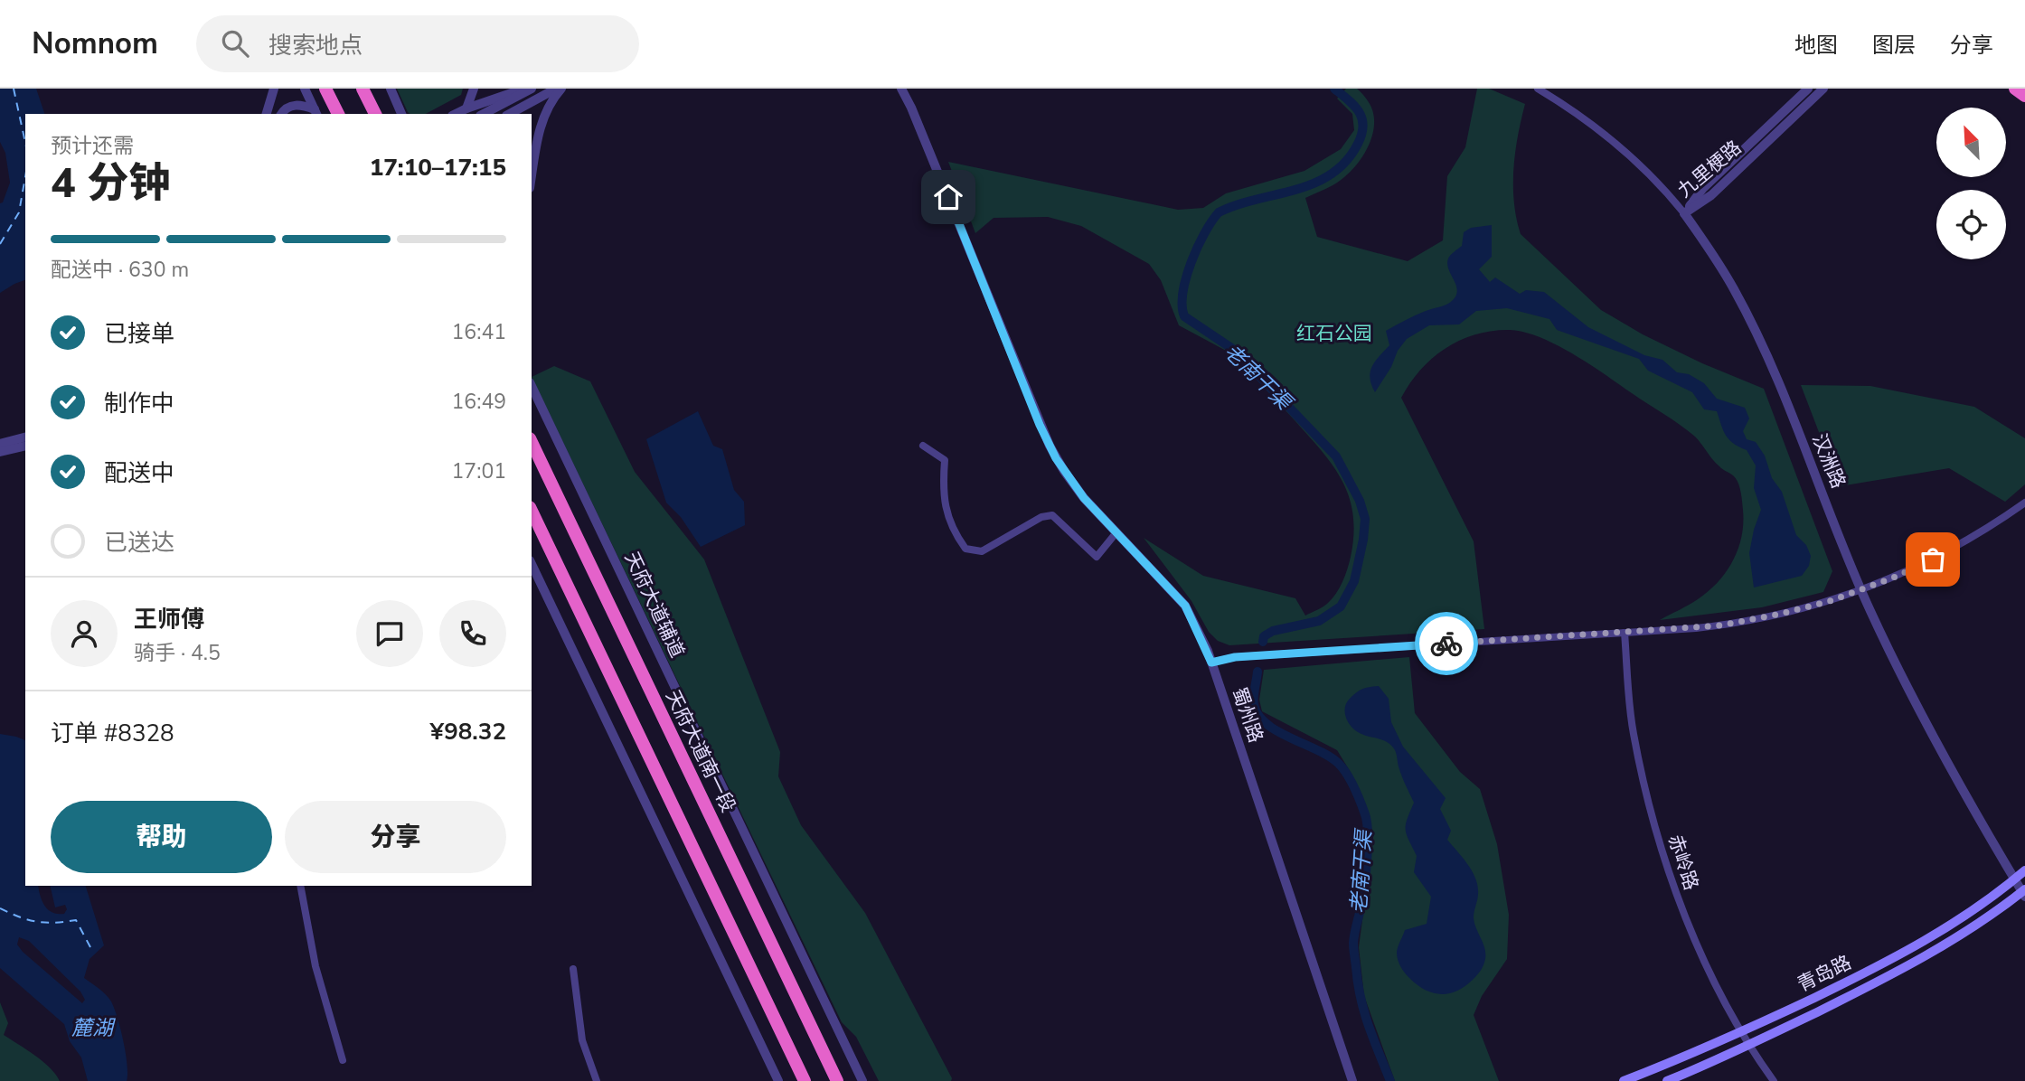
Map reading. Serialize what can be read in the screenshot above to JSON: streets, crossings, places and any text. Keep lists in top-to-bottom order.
{
  "streets": {
    "highway": ["天府大道南一段"],
    "main road": ["青岛路"],
    "street": [
      "九里梗路",
      "汉洲路",
      "天府大道辅道",
      "蜀州路",
      "赤岭路"
    ]
  },
  "crossings": [
    ["九里梗路", "汉洲路"],
    ["汉洲路", "青岛路"],
    ["赤岭路", "青岛路"]
  ],
  "water": ["老南干渠", "麓湖"],
  "parks": ["红石公园"],
  "north": "top left",
  "page": {
    "header": "Nomnom",
    "search": "搜索地点",
    "nav": ["地图", "图层", "分享"],
    "heading": ["4 分钟", "预计还需", "17:10–17:15"],
    "panel": [
      "王师傅",
      "骑手 · 4.5",
      "订单 #8328",
      "¥98.32"
    ],
    "bar": "配送中 · 630 m",
    "list": [
      ["已接单", "16:41"],
      ["制作中", "16:49"],
      ["配送中", "17:01"],
      "已送达"
    ],
    "buttons": ["帮助", "分享"]
  }
}
